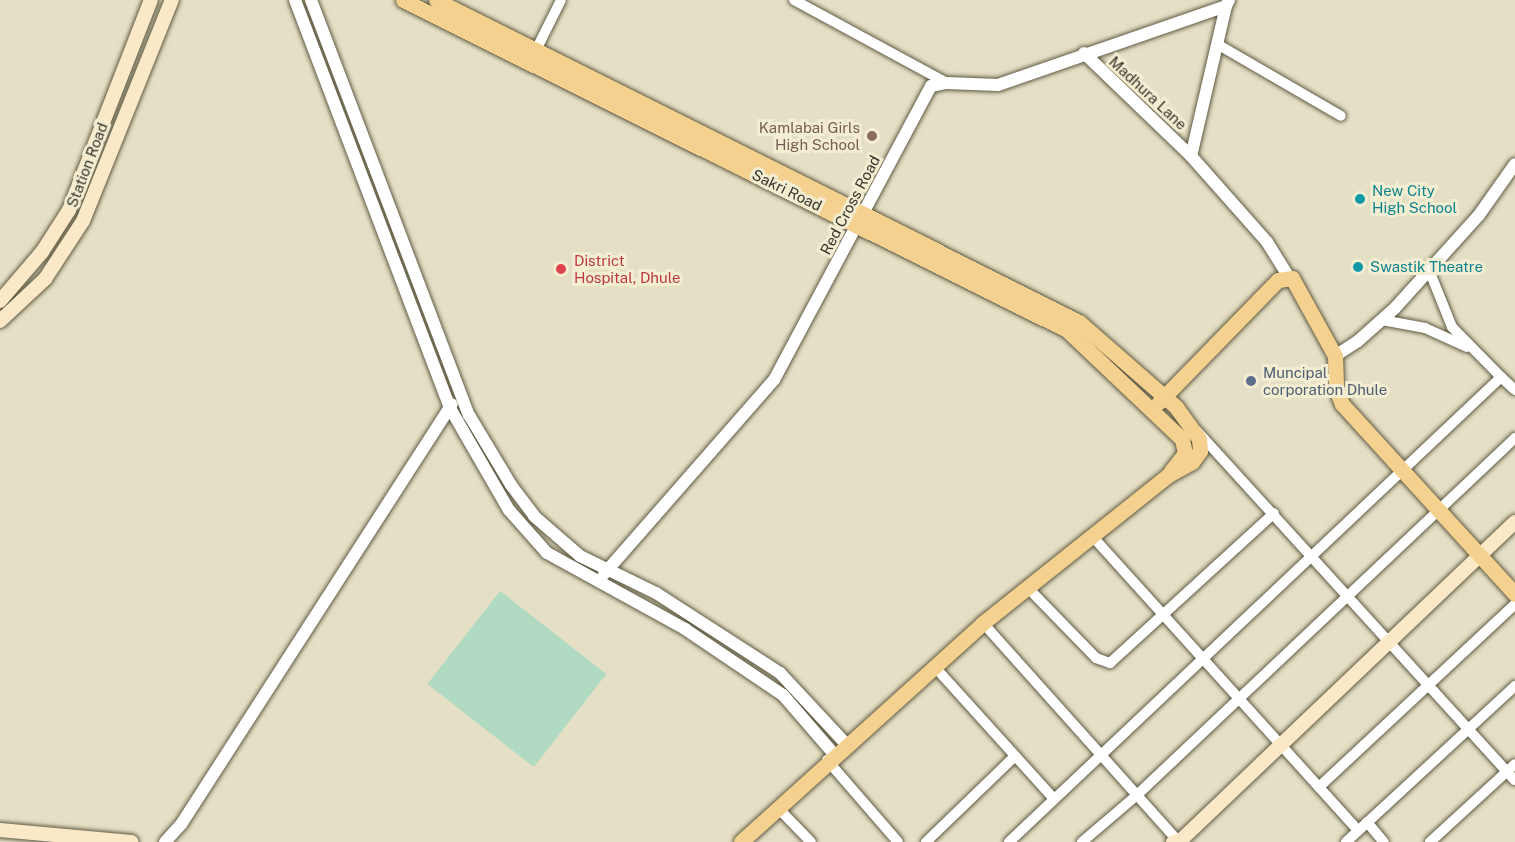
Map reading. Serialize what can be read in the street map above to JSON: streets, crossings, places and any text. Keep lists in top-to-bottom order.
{
  "streets": {
    "main road": ["Station Road"],
    "street": ["Madhura Lane", "Red Cross Road"]
  },
  "places": [
    "Kamlabai Girls High School",
    "New City High School",
    "Swastik Theatre",
    "District Hospital, Dhule",
    "Muncipal corporation Dhule"
  ]
}
